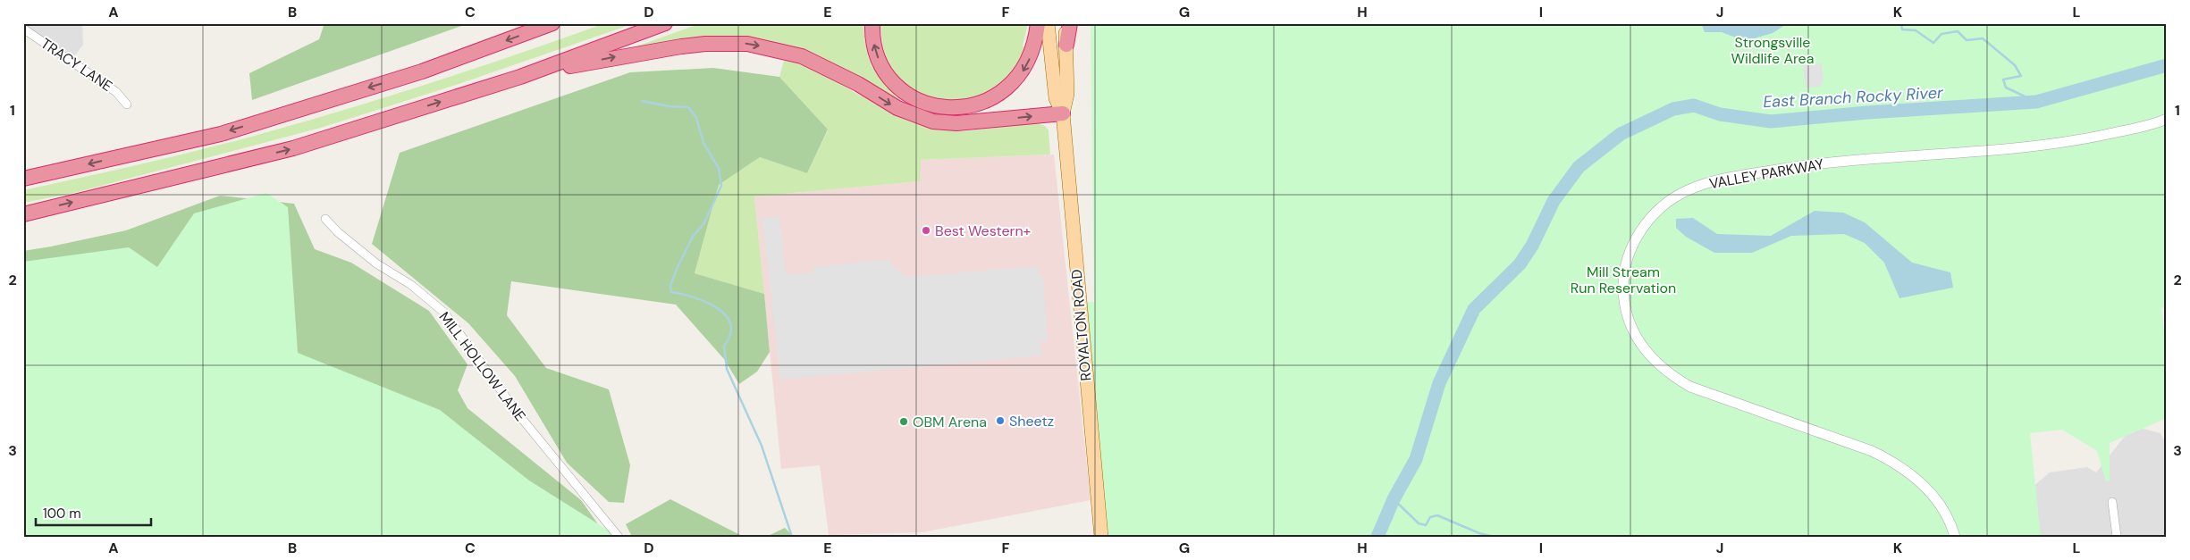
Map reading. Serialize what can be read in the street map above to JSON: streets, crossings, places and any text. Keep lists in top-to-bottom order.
{
  "streets": {
    "main road": ["ROYALTON ROAD"],
    "street": ["TRACY LANE", "VALLEY PARKWAY", "MILL HOLLOW LANE"]
  },
  "water": ["East Branch Rocky River"],
  "parks": ["Strongsville Wildlife Area", "Mill Stream Run Reservation"],
  "places": ["Best Western+", "Sheetz", "OBM Arena"],
  "scale_bar": "100 m",
  "grid": {
    "columns": [
      "A",
      "B",
      "C",
      "D",
      "E",
      "F",
      "G",
      "H",
      "I",
      "J",
      "K",
      "L"
    ],
    "rows": ["1", "2", "3"]
  }
}
